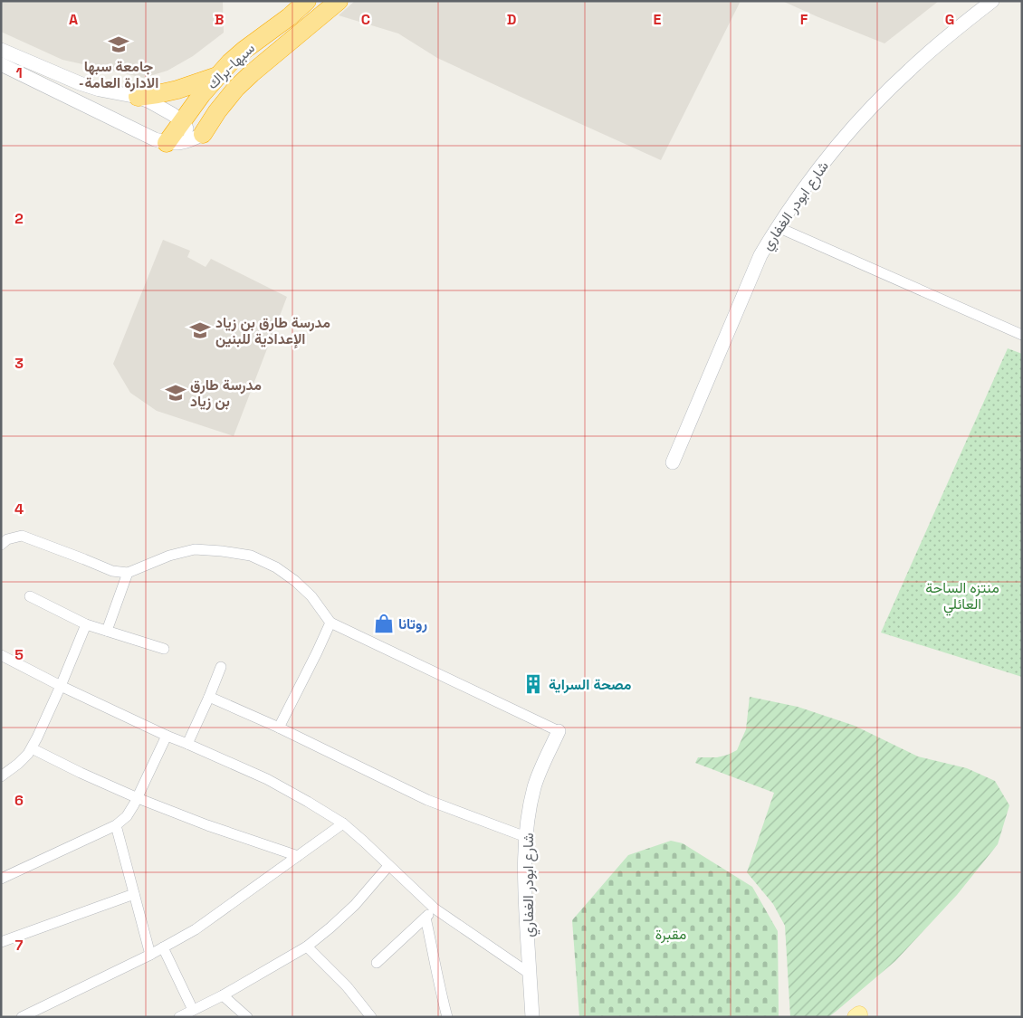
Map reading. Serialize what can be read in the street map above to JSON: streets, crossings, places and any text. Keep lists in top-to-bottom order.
{
  "streets": {
    "highway": ["سبها-براك"],
    "street": ["شارع ابودر الغفاري"]
  },
  "parks": ["منتزه الساحة العائلي", "مقبرة"],
  "places": {
    "school or university": ["جامعة سبها -الادارة العامة", "مدرسة طارق بن زياد الإعدادية للبنين", "مدرسة طارق بن زياد"],
    "shop": ["روتانا"],
    "building": ["مصحة السراية"]
  },
  "grid": {
    "columns": [
      "A",
      "B",
      "C",
      "D",
      "E",
      "F",
      "G"
    ],
    "rows": [
      "1",
      "2",
      "3",
      "4",
      "5",
      "6",
      "7"
    ]
  }
}
